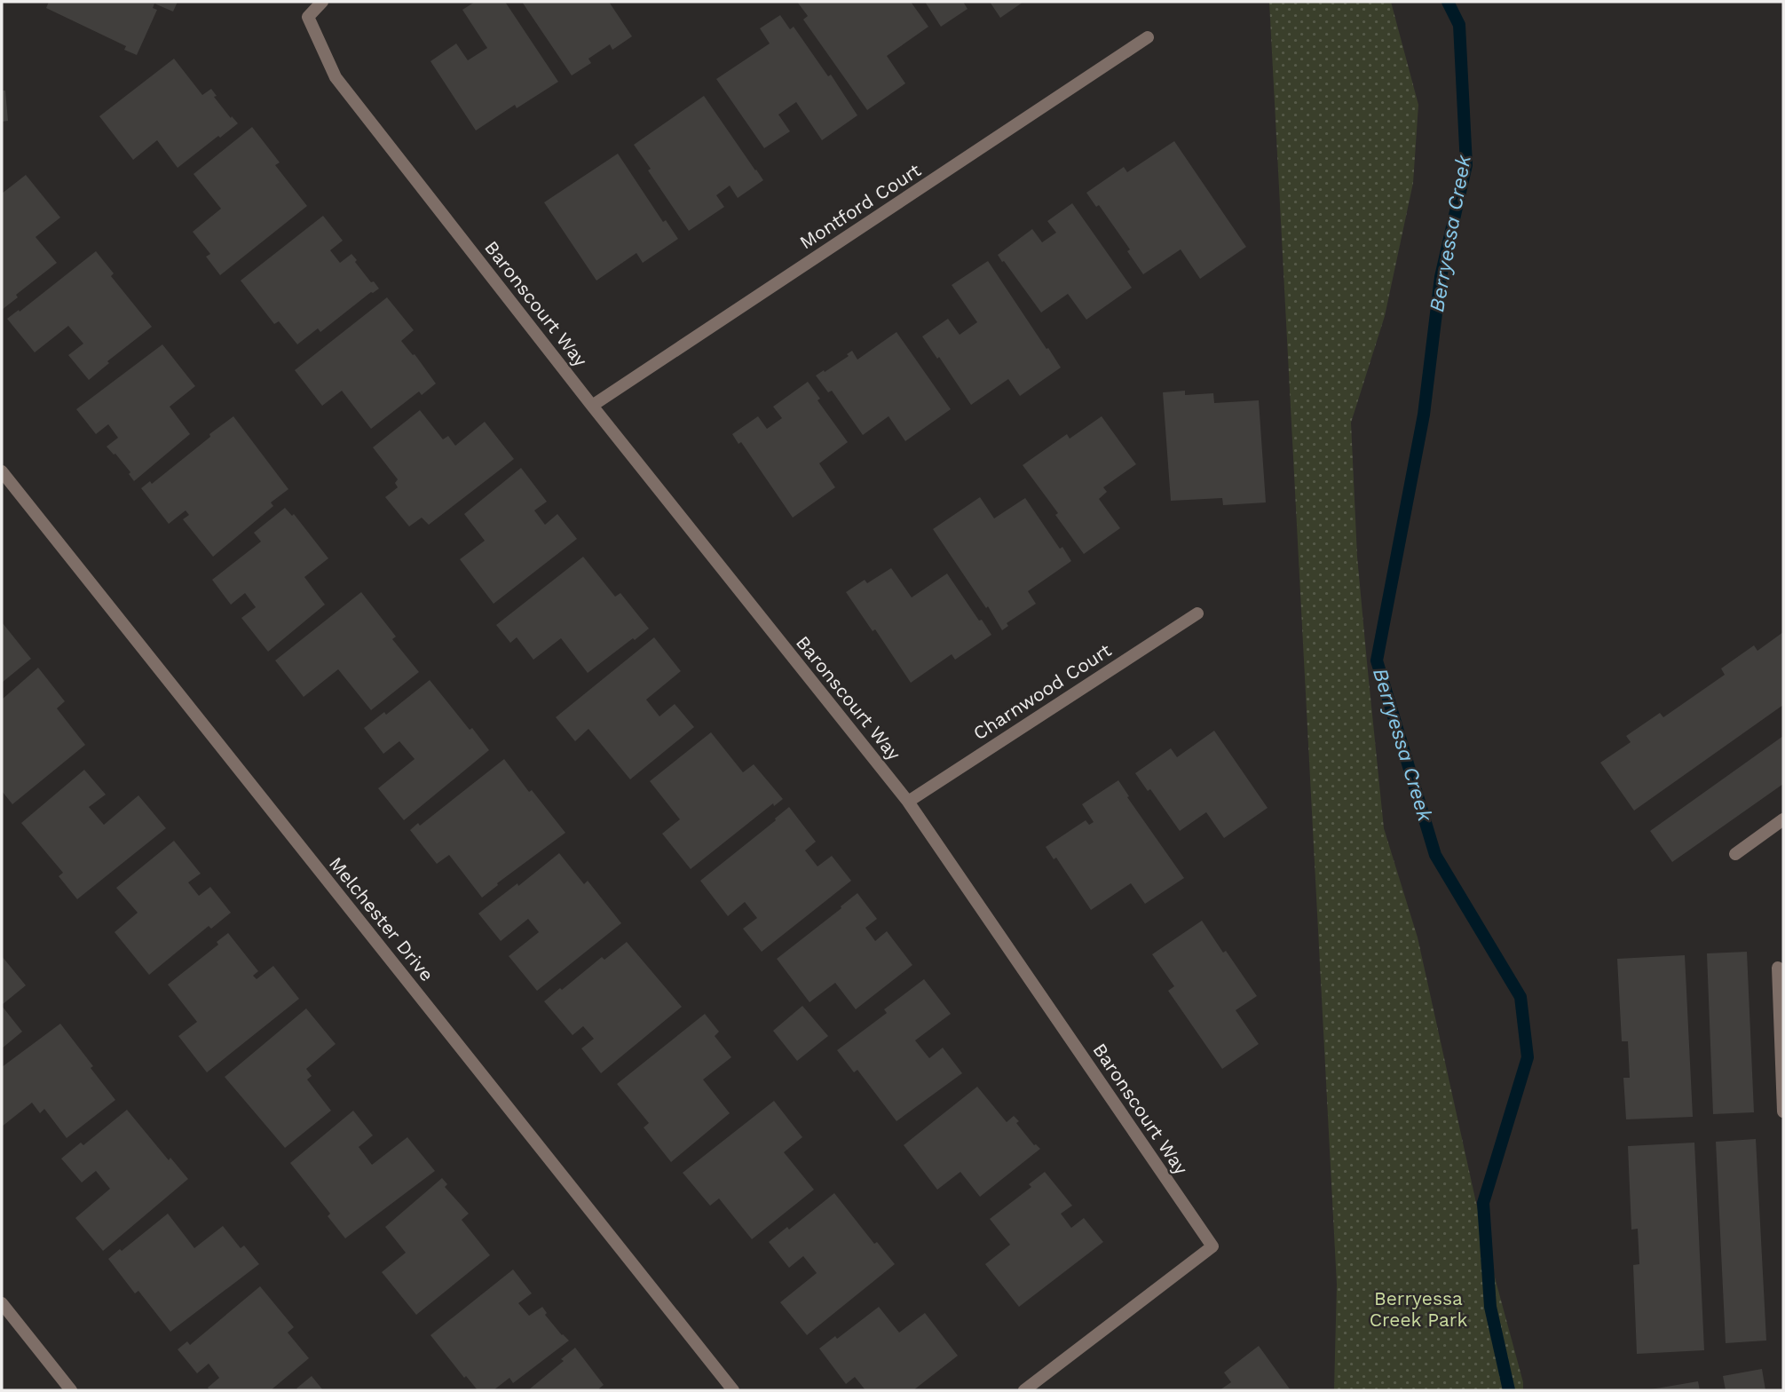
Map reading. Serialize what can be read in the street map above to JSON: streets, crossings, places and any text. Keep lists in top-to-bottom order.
{
  "streets": {
    "street": [
      "Montford Court",
      "Baronscourt Way",
      "Charnwood Court",
      "Melchester Drive"
    ]
  },
  "crossings": [
    ["Montford Court", "Baronscourt Way"],
    ["Baronscourt Way", "Charnwood Court"]
  ],
  "water": ["Berryessa Creek"],
  "parks": ["Berryessa Creek Park"]
}
